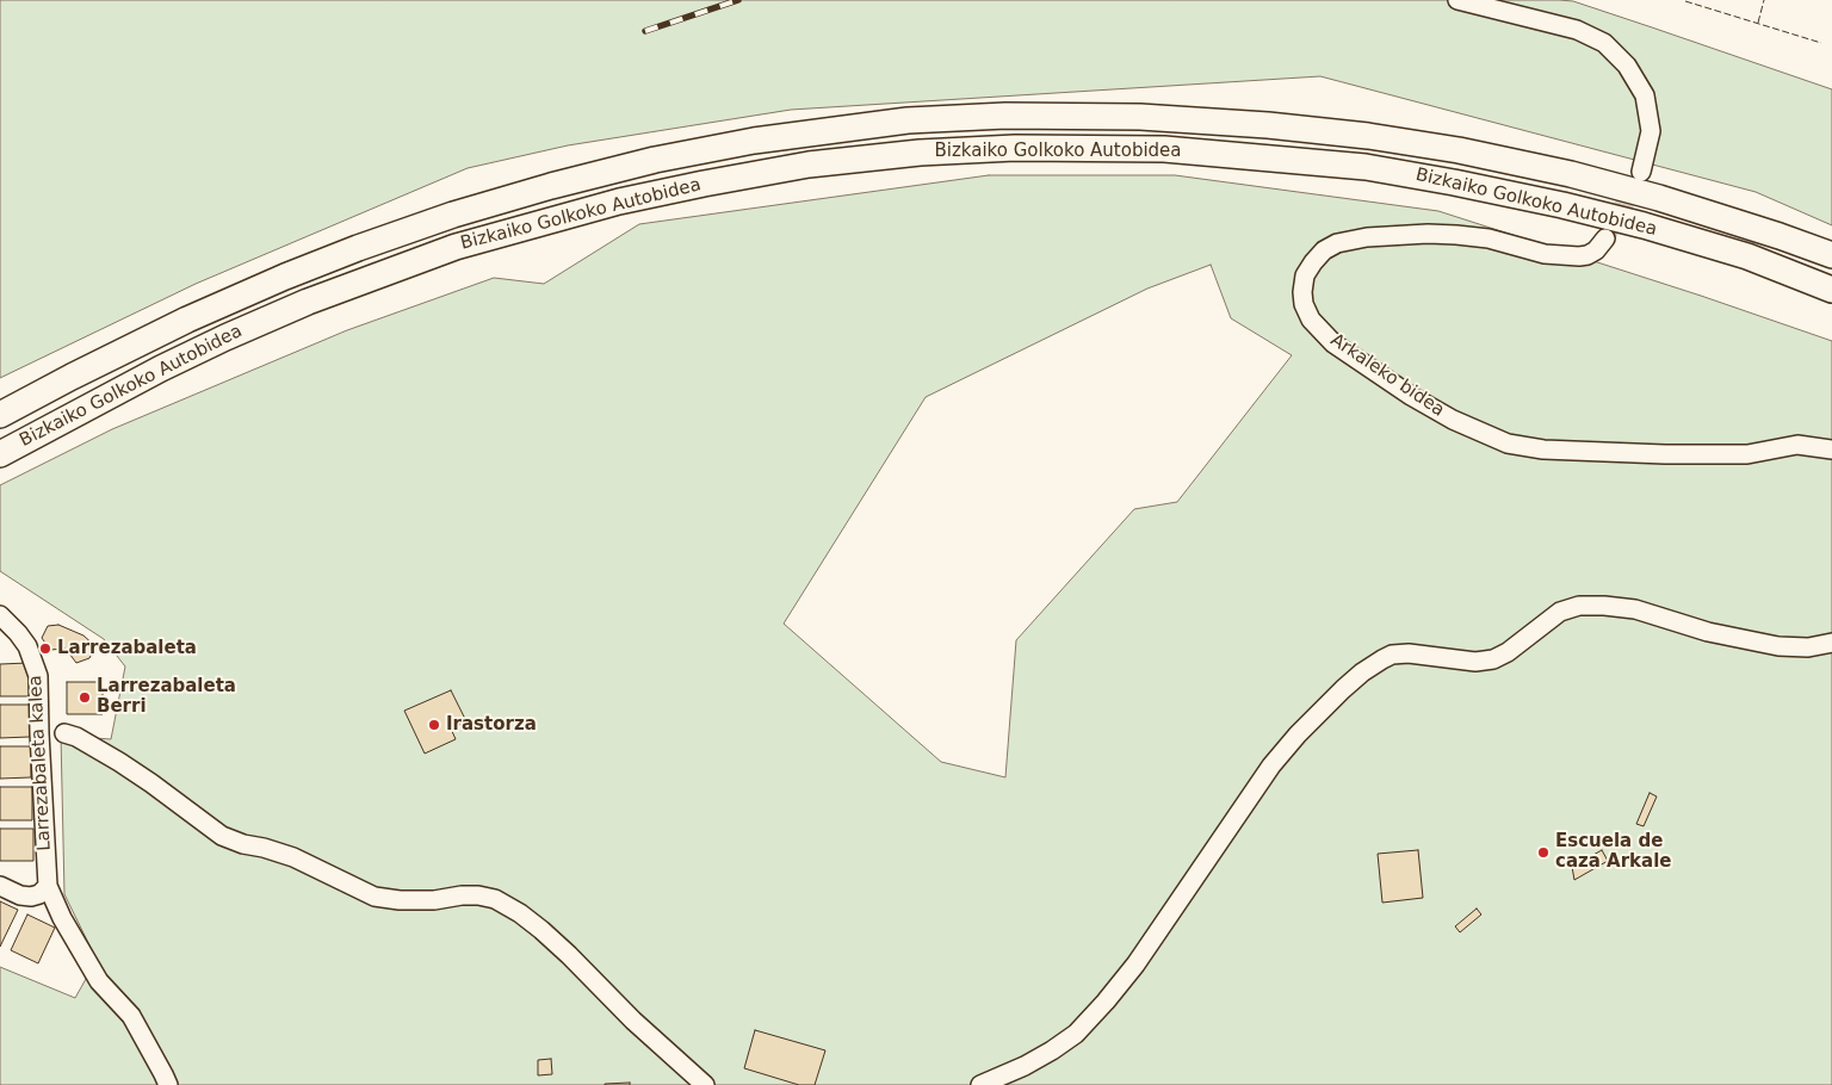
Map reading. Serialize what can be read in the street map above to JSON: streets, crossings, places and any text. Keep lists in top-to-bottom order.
{
  "streets": {
    "highway": ["Bizkaiko Golkoko Autobidea"],
    "street": ["Arkaleko bidea", "Larrezabaleta kalea"]
  },
  "places": [
    "Larrezabaleta",
    "Larrezabaleta Berri",
    "Irastorza",
    "Escuela de caza Arkale"
  ]
}
